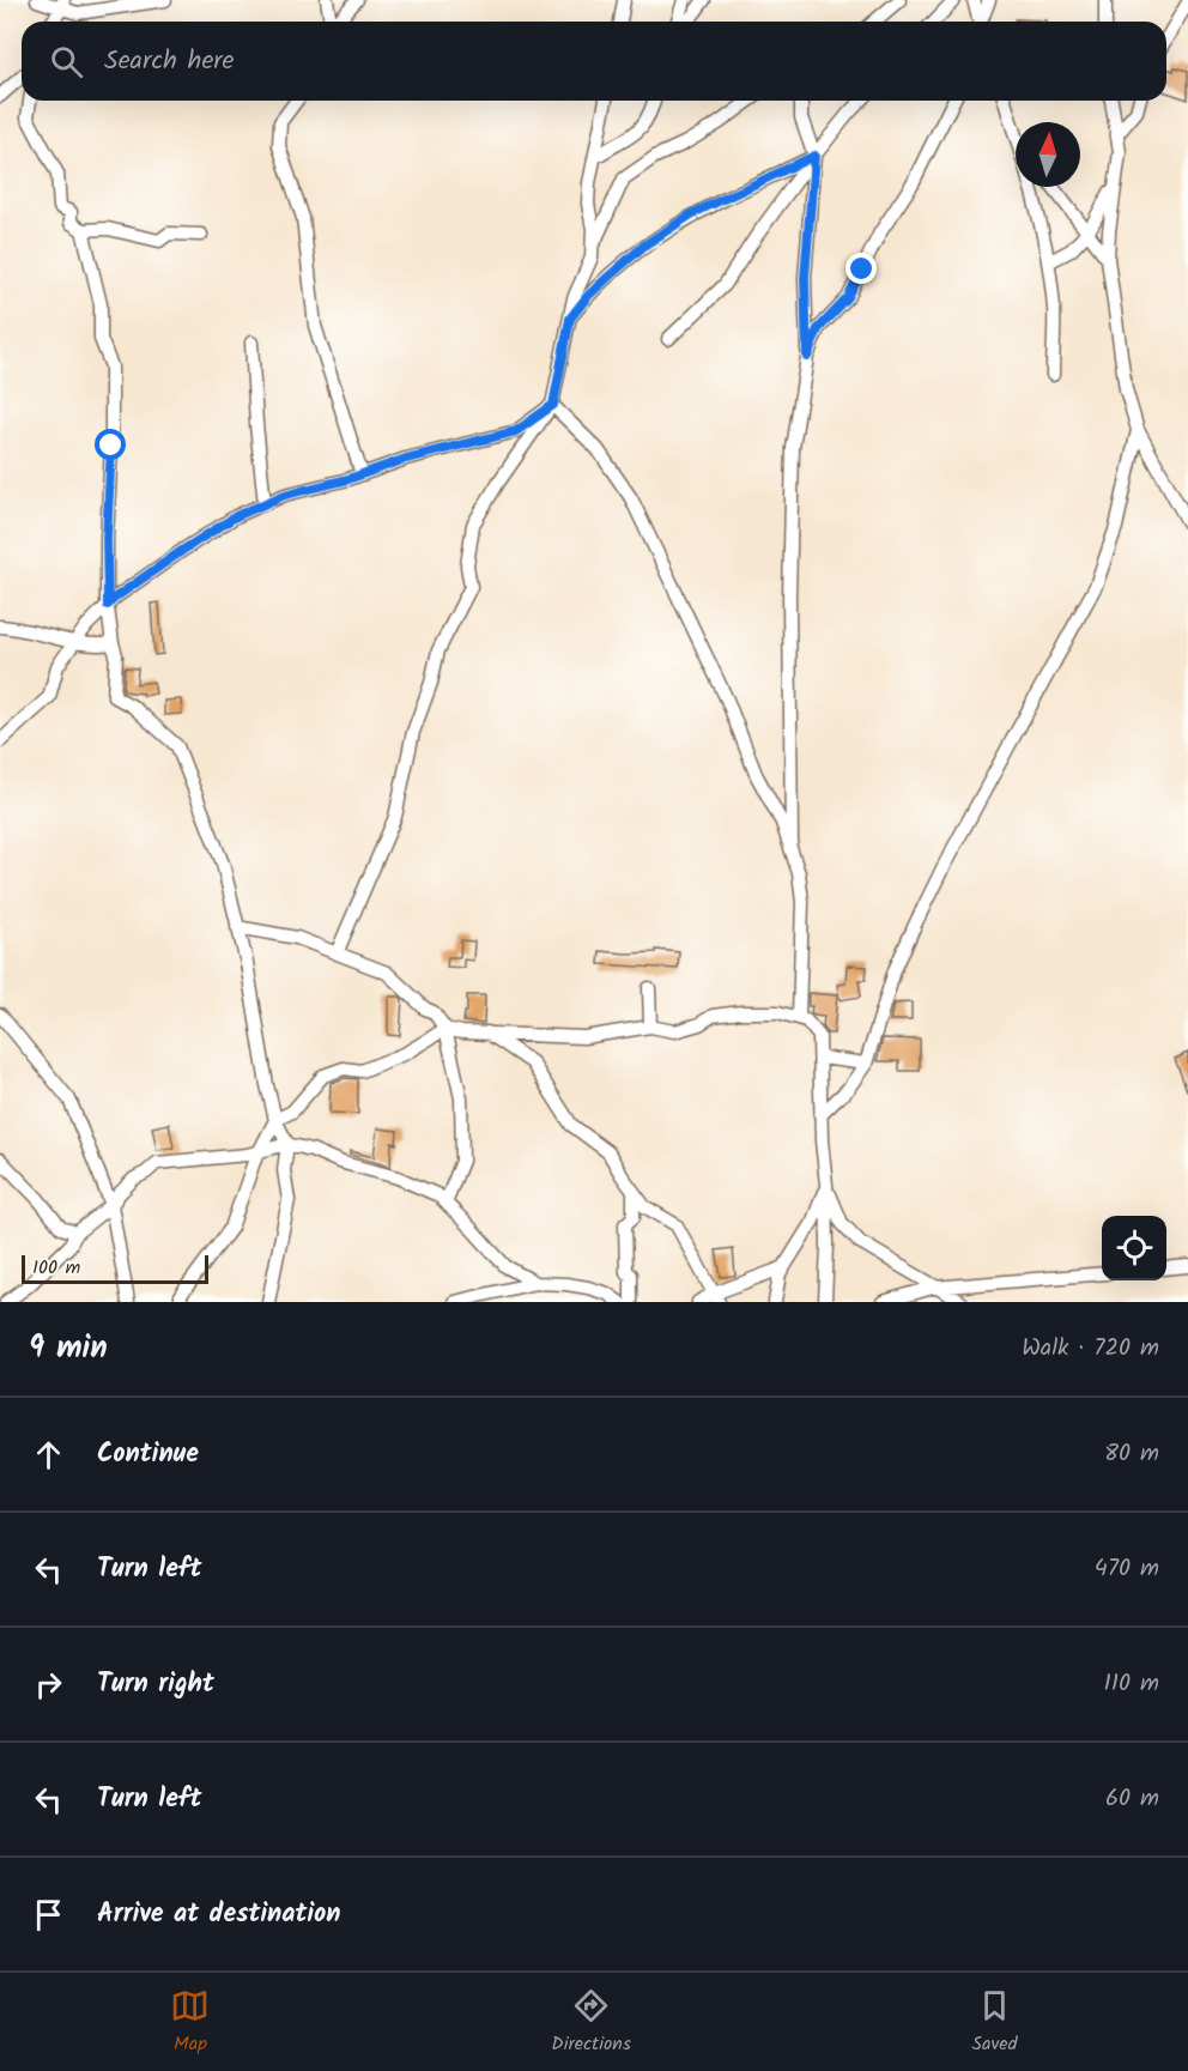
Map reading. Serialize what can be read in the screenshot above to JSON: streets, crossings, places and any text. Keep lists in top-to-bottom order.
{
  "scale_bar": "100 m",
  "north": "top",
  "page": {
    "search": "Search here",
    "scale": "100 m",
    "heading": ["9 min", "Walk · 720 m"],
    "list": [
      ["Continue", "80 m"],
      ["Turn left", "470 m"],
      ["Turn right", "110 m"],
      ["Turn left", "60 m"],
      "Arrive at destination"
    ],
    "nav": ["Map", "Directions", "Saved"]
  }
}
